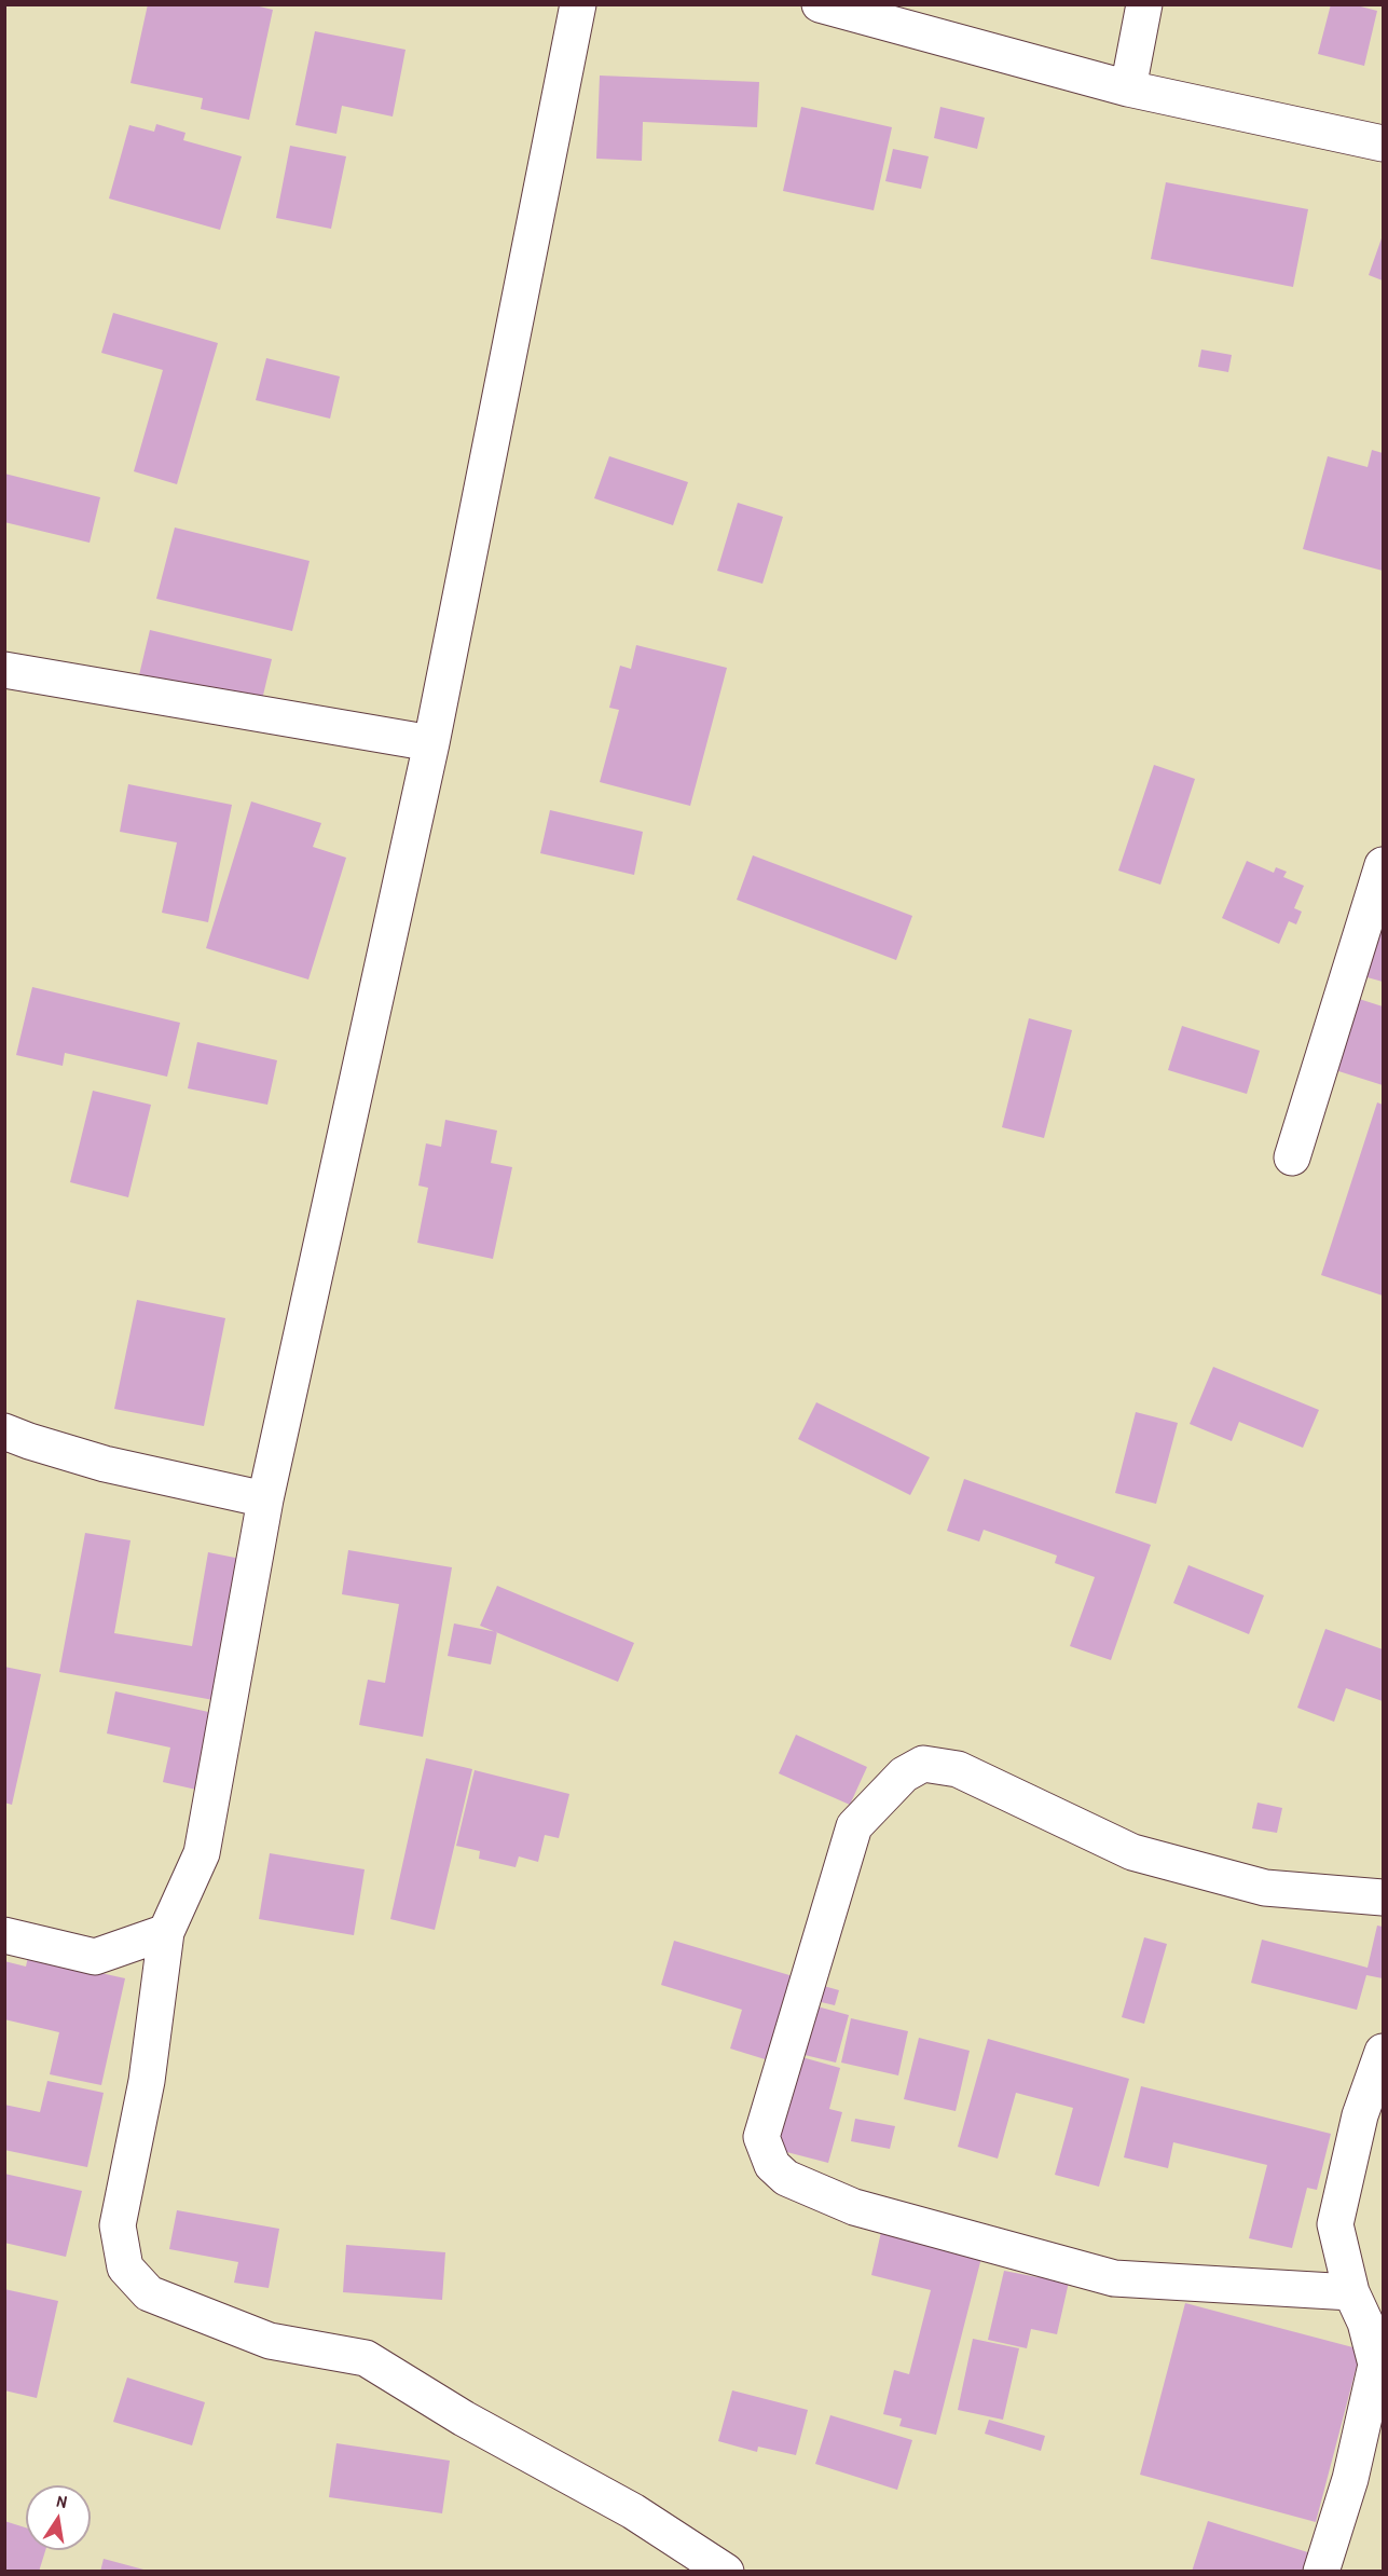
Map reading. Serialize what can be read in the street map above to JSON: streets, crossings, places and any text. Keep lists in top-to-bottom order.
{
  "north": "top"
}
